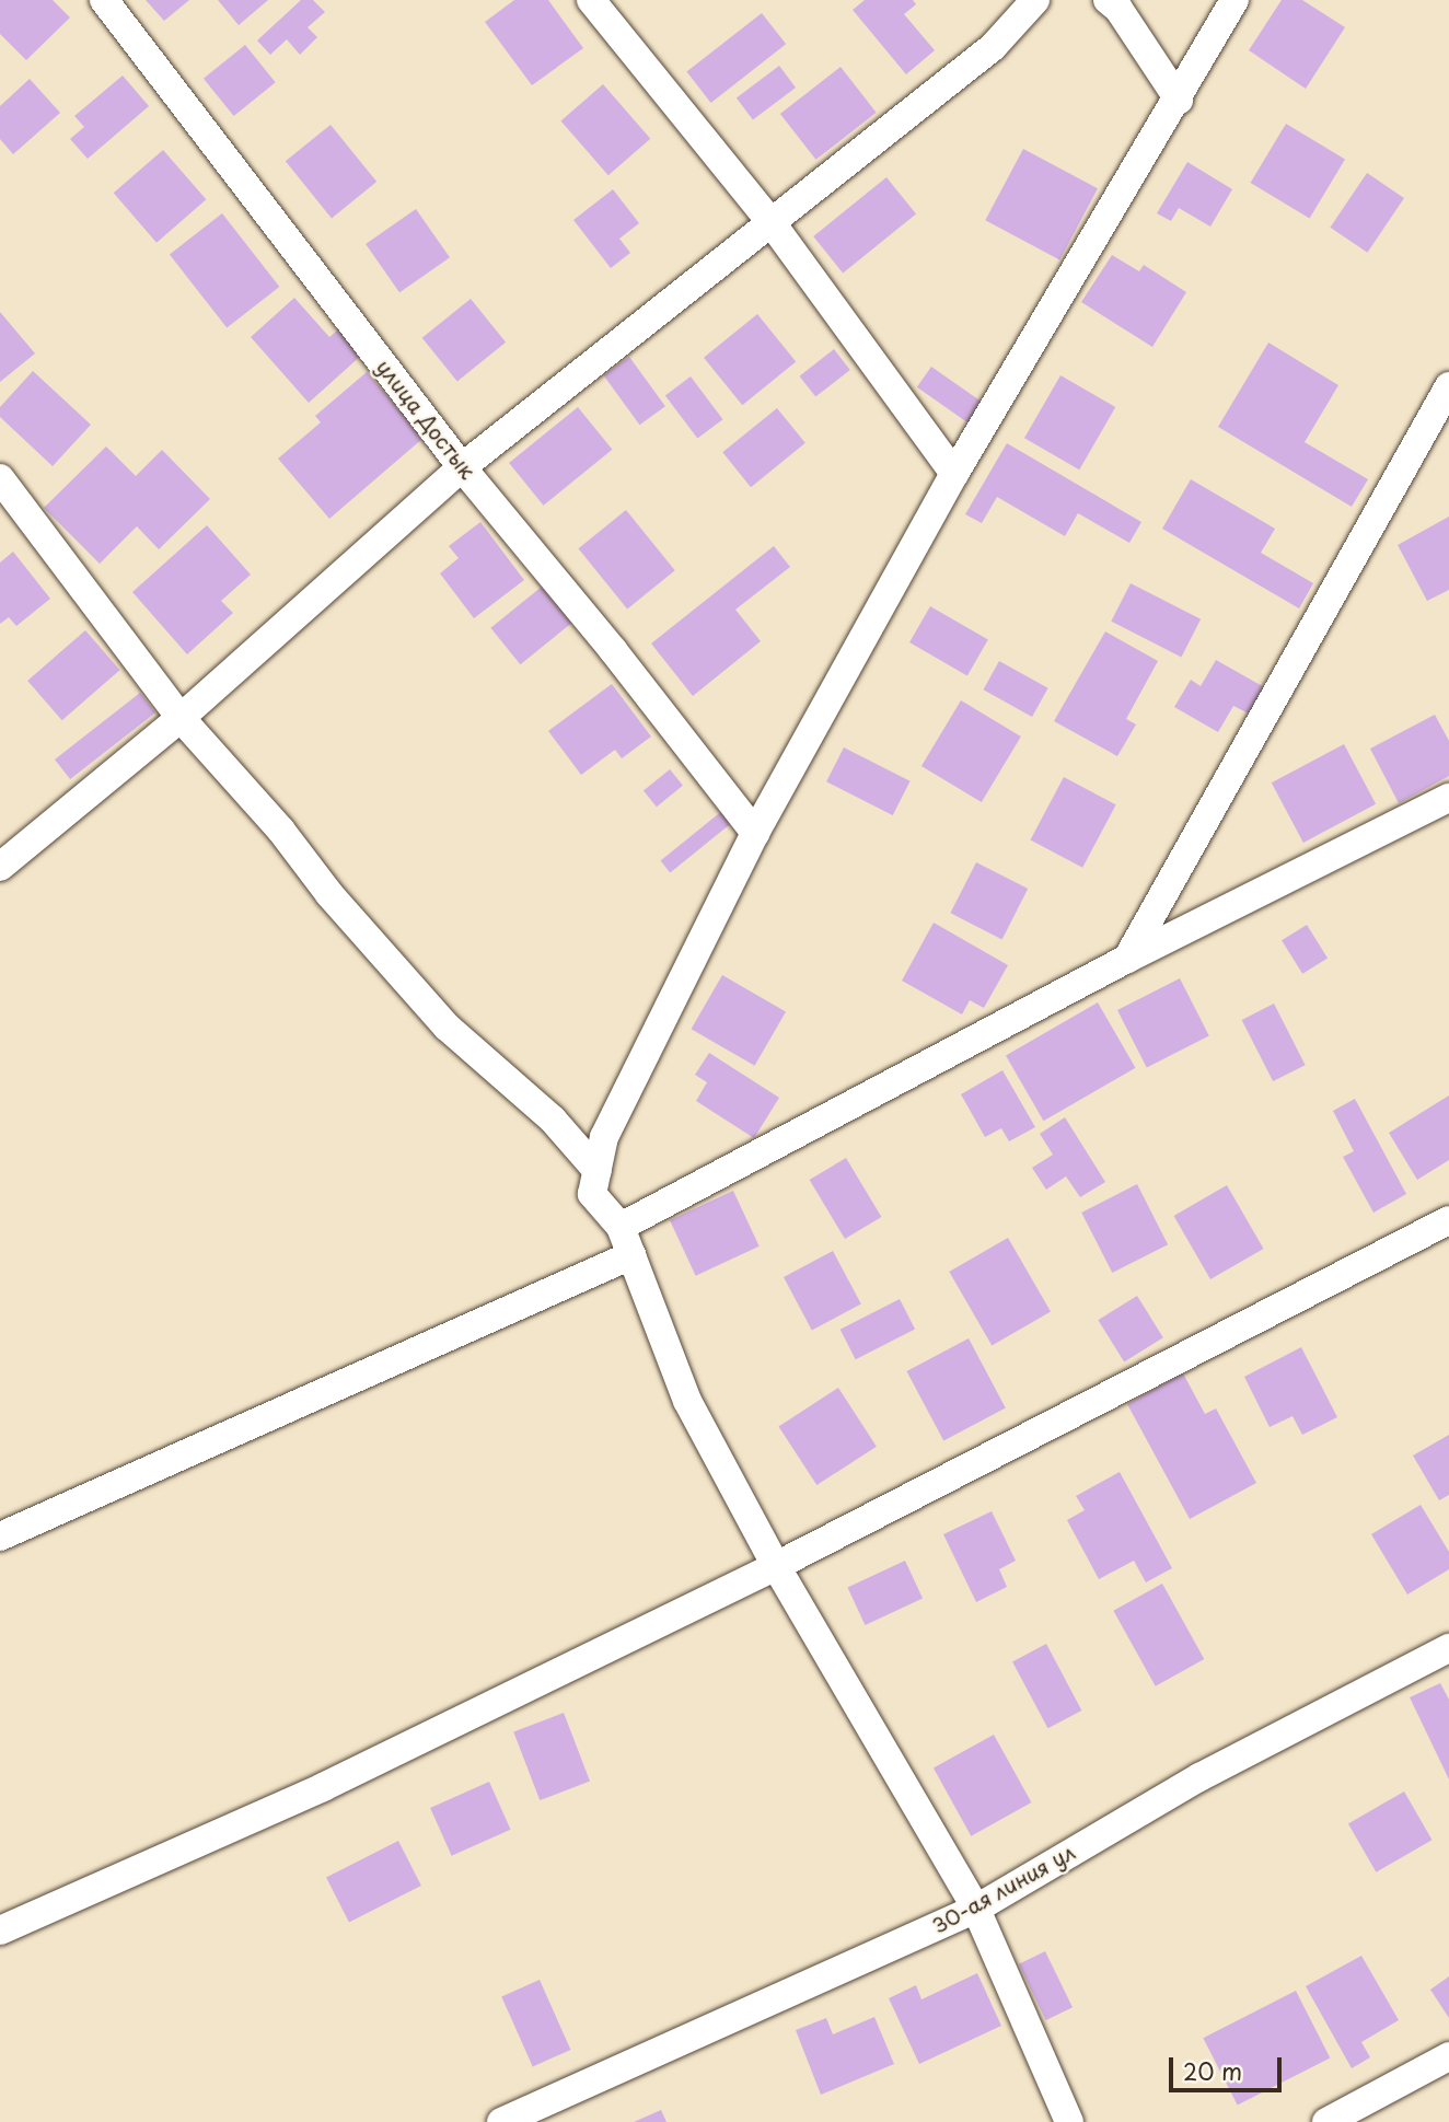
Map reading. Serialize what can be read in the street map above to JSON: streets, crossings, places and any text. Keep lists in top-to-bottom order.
{
  "streets": {
    "street": ["улица Достык", "30-ая линия ул"]
  },
  "scale_bar": "20 m"
}
